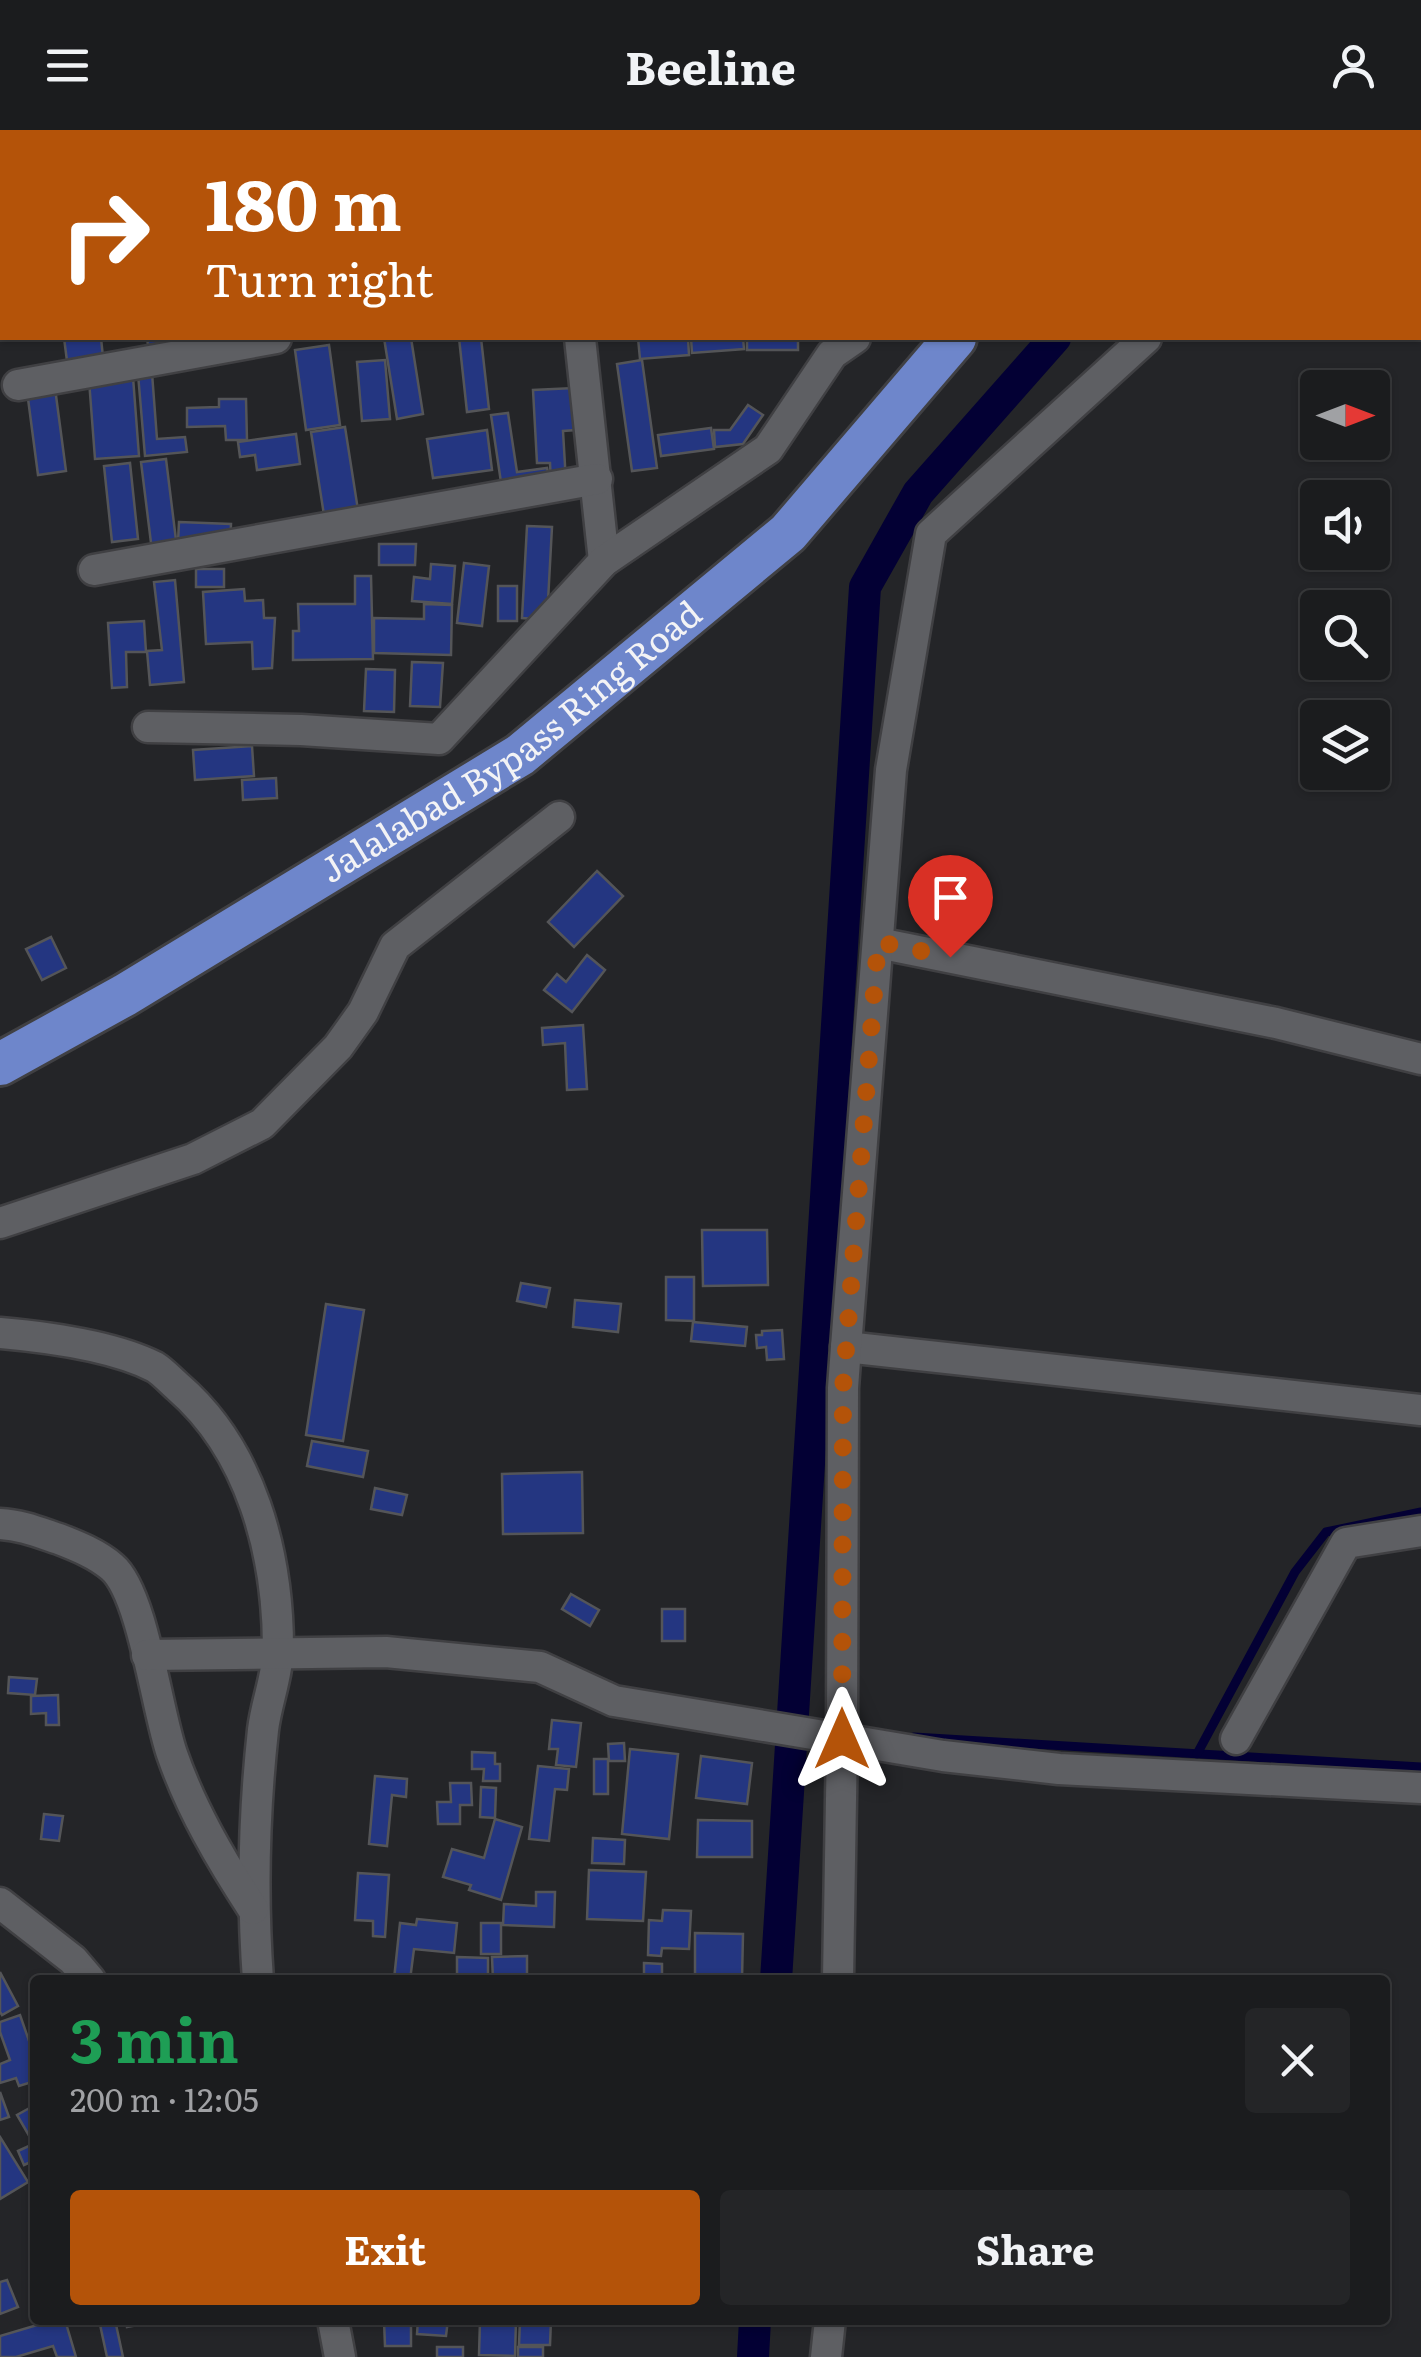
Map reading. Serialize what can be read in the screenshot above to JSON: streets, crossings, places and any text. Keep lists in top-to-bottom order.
{
  "streets": {
    "highway": ["Jalalabad Bypass Ring Road"]
  },
  "north": "right",
  "page": {
    "header": "Beeline",
    "turn": ["180 m", "Turn right"],
    "heading": ["3 min", "200 m · 12:05"],
    "buttons": ["Exit", "Share"]
  }
}
